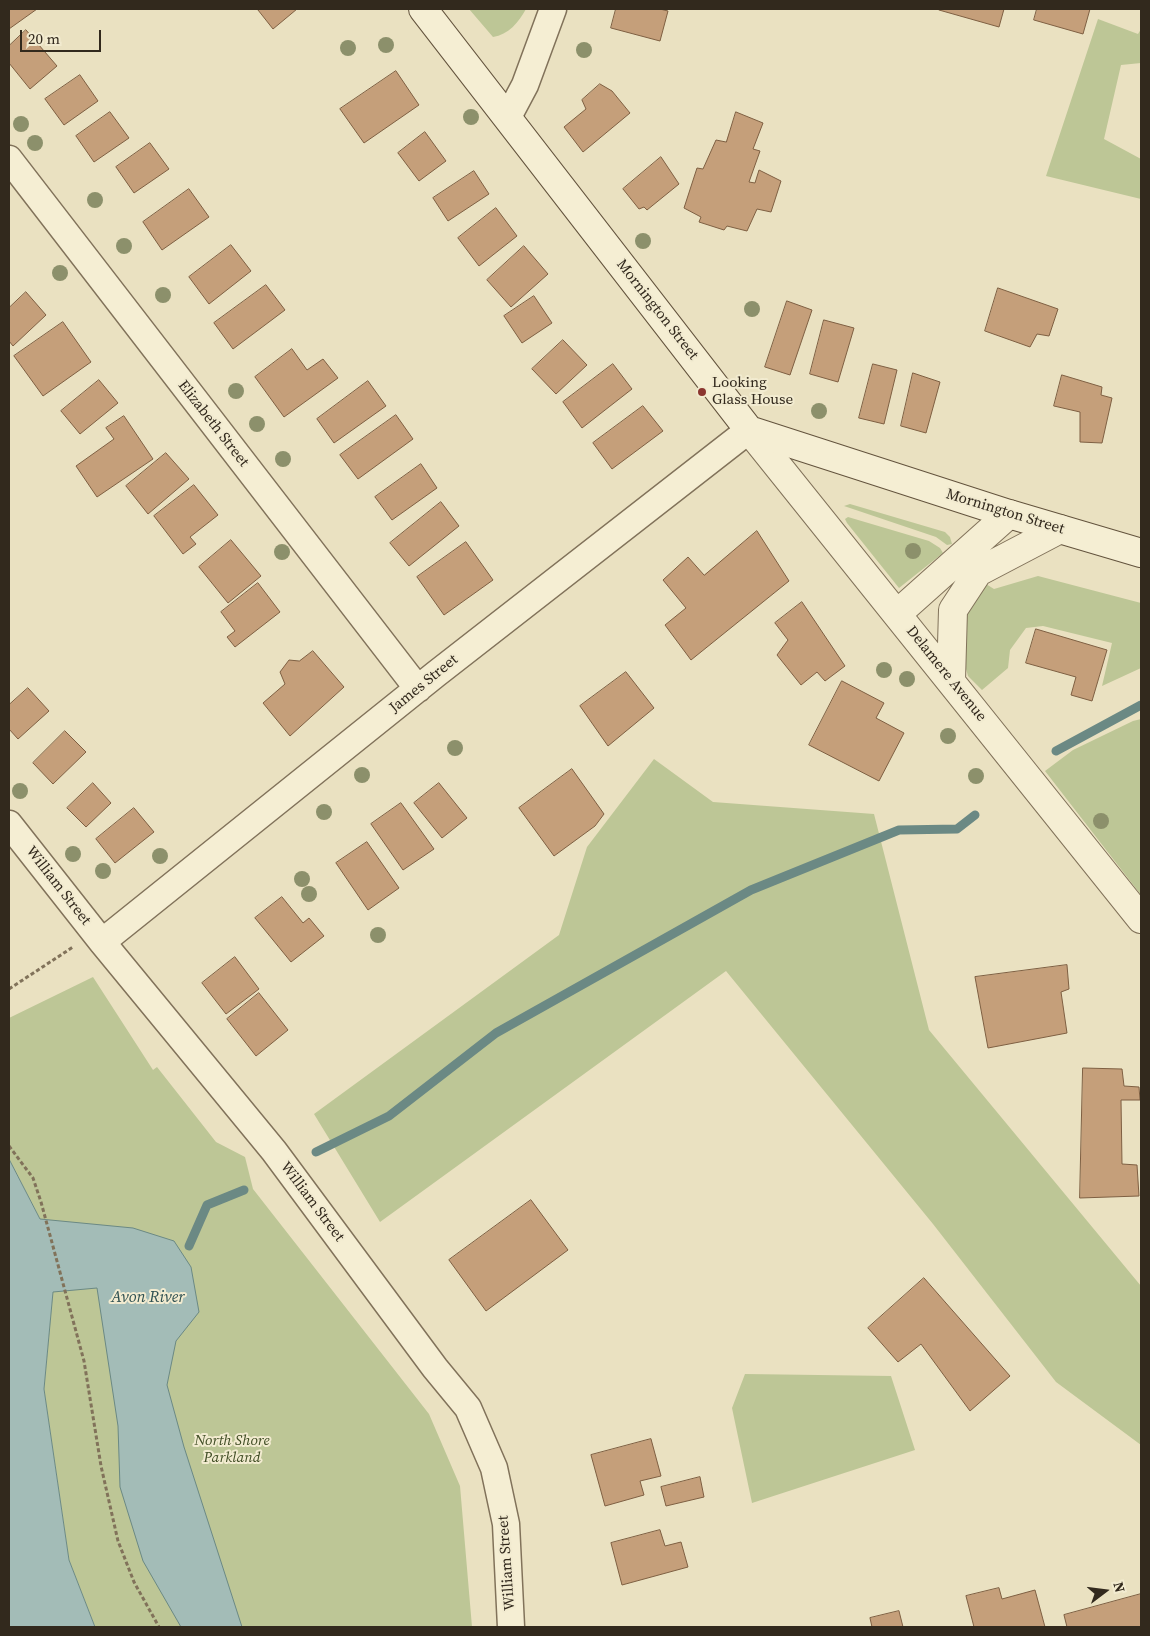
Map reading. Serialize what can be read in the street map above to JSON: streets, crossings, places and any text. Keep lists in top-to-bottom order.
{
  "streets": {
    "street": [
      "Mornington Street",
      "Elizabeth Street",
      "Delamere Avenue",
      "James Street",
      "William Street"
    ]
  },
  "crossings": [
    ["Mornington Street", "Delamere Avenue"],
    ["Mornington Street", "James Street"],
    ["Elizabeth Street", "James Street"],
    ["Delamere Avenue", "James Street"],
    ["James Street", "William Street"]
  ],
  "water": ["Avon River"],
  "parks": ["North Shore Parkland"],
  "places": ["Looking Glass House"],
  "scale_bar": "20 m",
  "north": "right"
}
